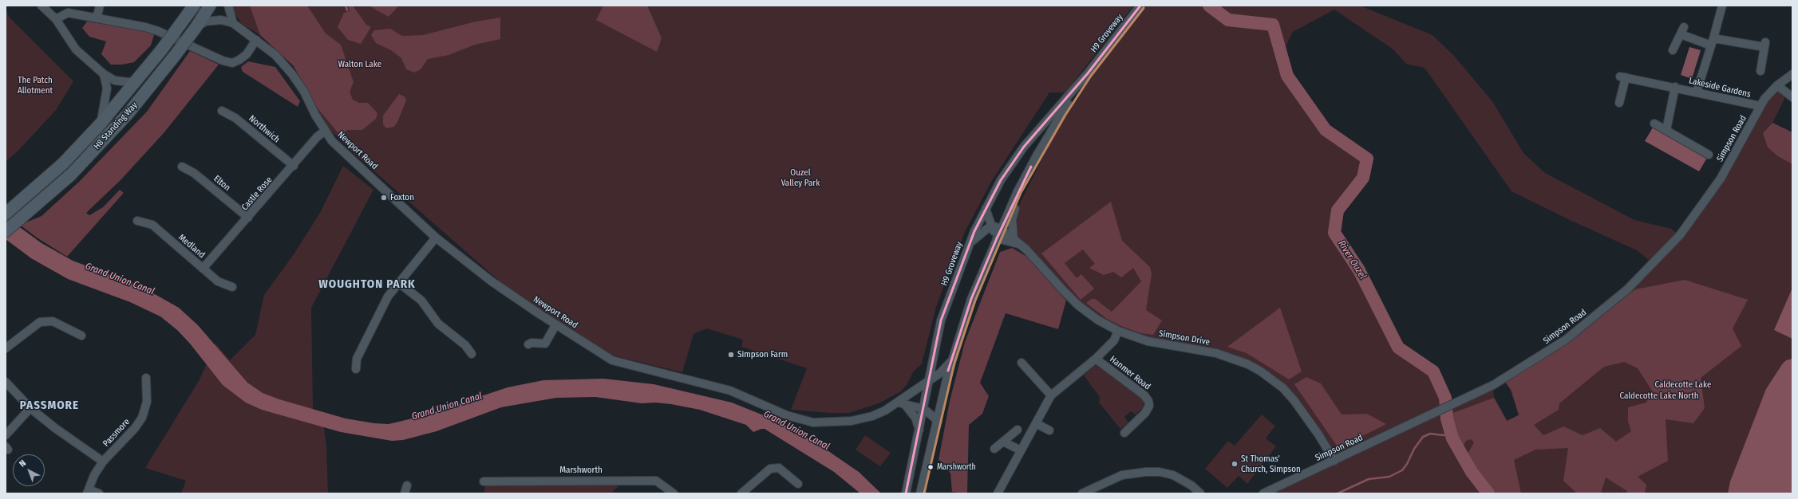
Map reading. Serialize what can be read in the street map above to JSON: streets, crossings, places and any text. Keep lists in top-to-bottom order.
{
  "streets": {
    "highway": ["H8 Standing Way"],
    "street": [
      "H9 Groveway",
      "Lakeside Gardens",
      "Northwich",
      "Simpson Road",
      "Newport Road",
      "Elton",
      "Castle Rose",
      "Medland",
      "Simpson Drive",
      "Hanmer Road",
      "Passmore",
      "Marshworth"
    ]
  },
  "crossings": [
    ["H9 Groveway", "Newport Road"],
    ["H9 Groveway", "Simpson Drive"],
    ["Lakeside Gardens", "Simpson Road"],
    ["Northwich", "Castle Rose"],
    ["Simpson Road", "Simpson Drive"],
    ["Newport Road", "Castle Rose"],
    ["Elton", "Castle Rose"],
    ["Castle Rose", "Medland"],
    ["Simpson Drive", "Hanmer Road"]
  ],
  "districts": ["WOUGHTON PARK", "PASSMORE"],
  "water": ["River Ouzel", "Grand Union Canal"],
  "parks": [
    "Walton Lake",
    "The Patch Allotment",
    "Ouzel Valley Park",
    "Caldecotte Lake",
    "Caldecotte Lake North"
  ],
  "places": [
    "Foxton",
    "Simpson Farm",
    "St Thomas' Church, Simpson",
    "Marshworth"
  ],
  "north": "top left"
}
